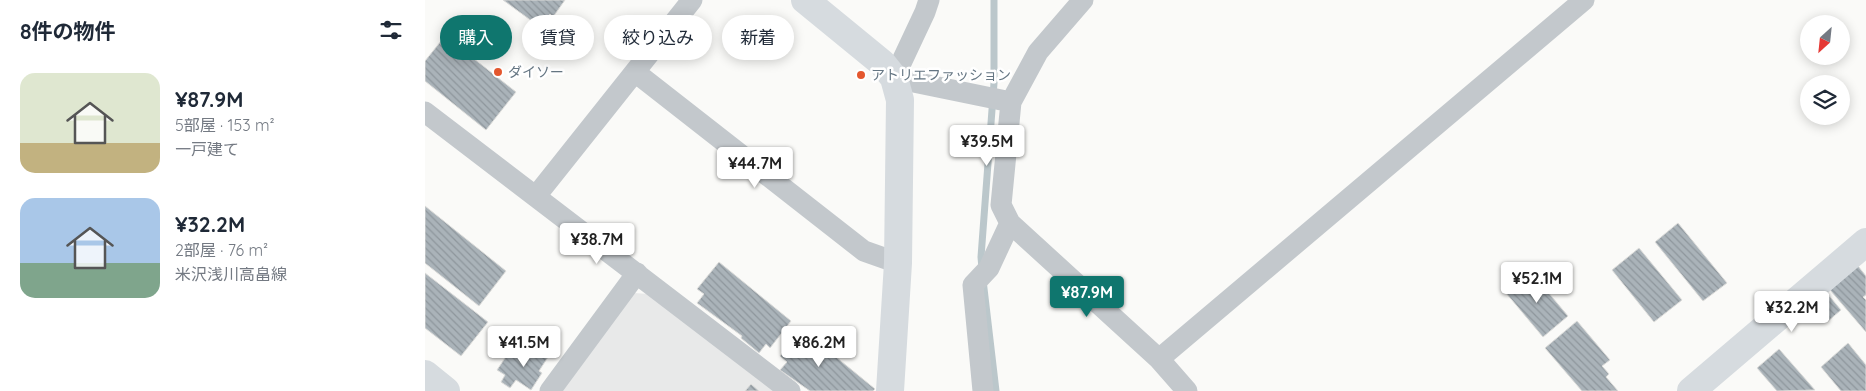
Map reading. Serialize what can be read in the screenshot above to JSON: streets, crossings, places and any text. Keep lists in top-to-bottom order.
{
  "places": ["ダイソー", "アトリエファッション"],
  "north": "bottom left",
  "page": {
    "heading": "8件の物件",
    "chip": [
      "購入",
      "賃貸",
      "絞り込み",
      "新着"
    ],
    "list": [
      {
        "name": "¥87.9M",
        "note": "5部屋 · 153 m² · 一戸建て"
      },
      {
        "name": "¥32.2M",
        "note": "2部屋 · 76 m² · 米沢浅川高畠線"
      }
    ],
    "price": [
      "¥39.5M",
      "¥44.7M",
      "¥38.7M",
      "¥52.1M",
      "¥87.9M",
      "¥32.2M",
      "¥41.5M",
      "¥86.2M"
    ]
  }
}
